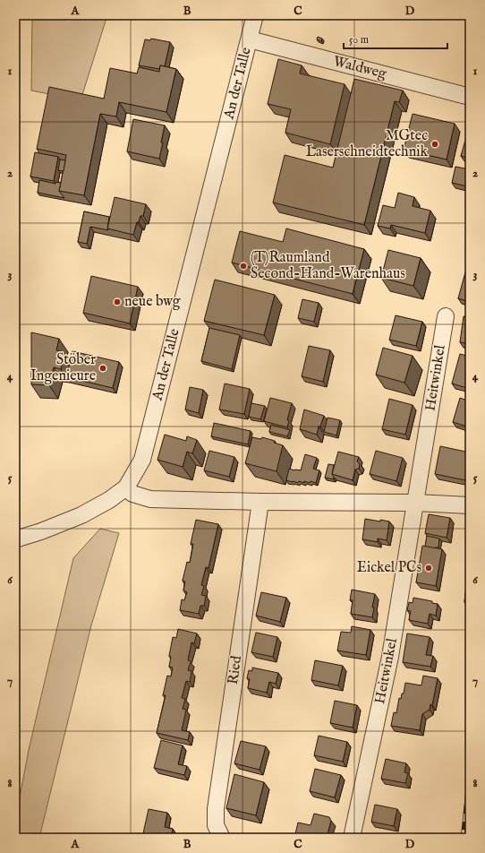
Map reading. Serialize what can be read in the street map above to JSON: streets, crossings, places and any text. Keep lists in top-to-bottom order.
{
  "streets": {
    "street": [
      "Waldweg",
      "An der Talle",
      "Heitwinkel",
      "Ried"
    ]
  },
  "crossings": [
    ["Waldweg", "An der Talle"]
  ],
  "places": [
    "MGtec Laserschneidtechnik",
    "(T)Raumland Second-Hand-Warenhaus",
    "neue bwg",
    "Stöber Ingenieure",
    "Eickel PCs"
  ],
  "scale_bar": "50 m",
  "grid": {
    "columns": [
      "A",
      "B",
      "C",
      "D"
    ],
    "rows": [
      "1",
      "2",
      "3",
      "4",
      "5",
      "6",
      "7",
      "8"
    ]
  }
}
